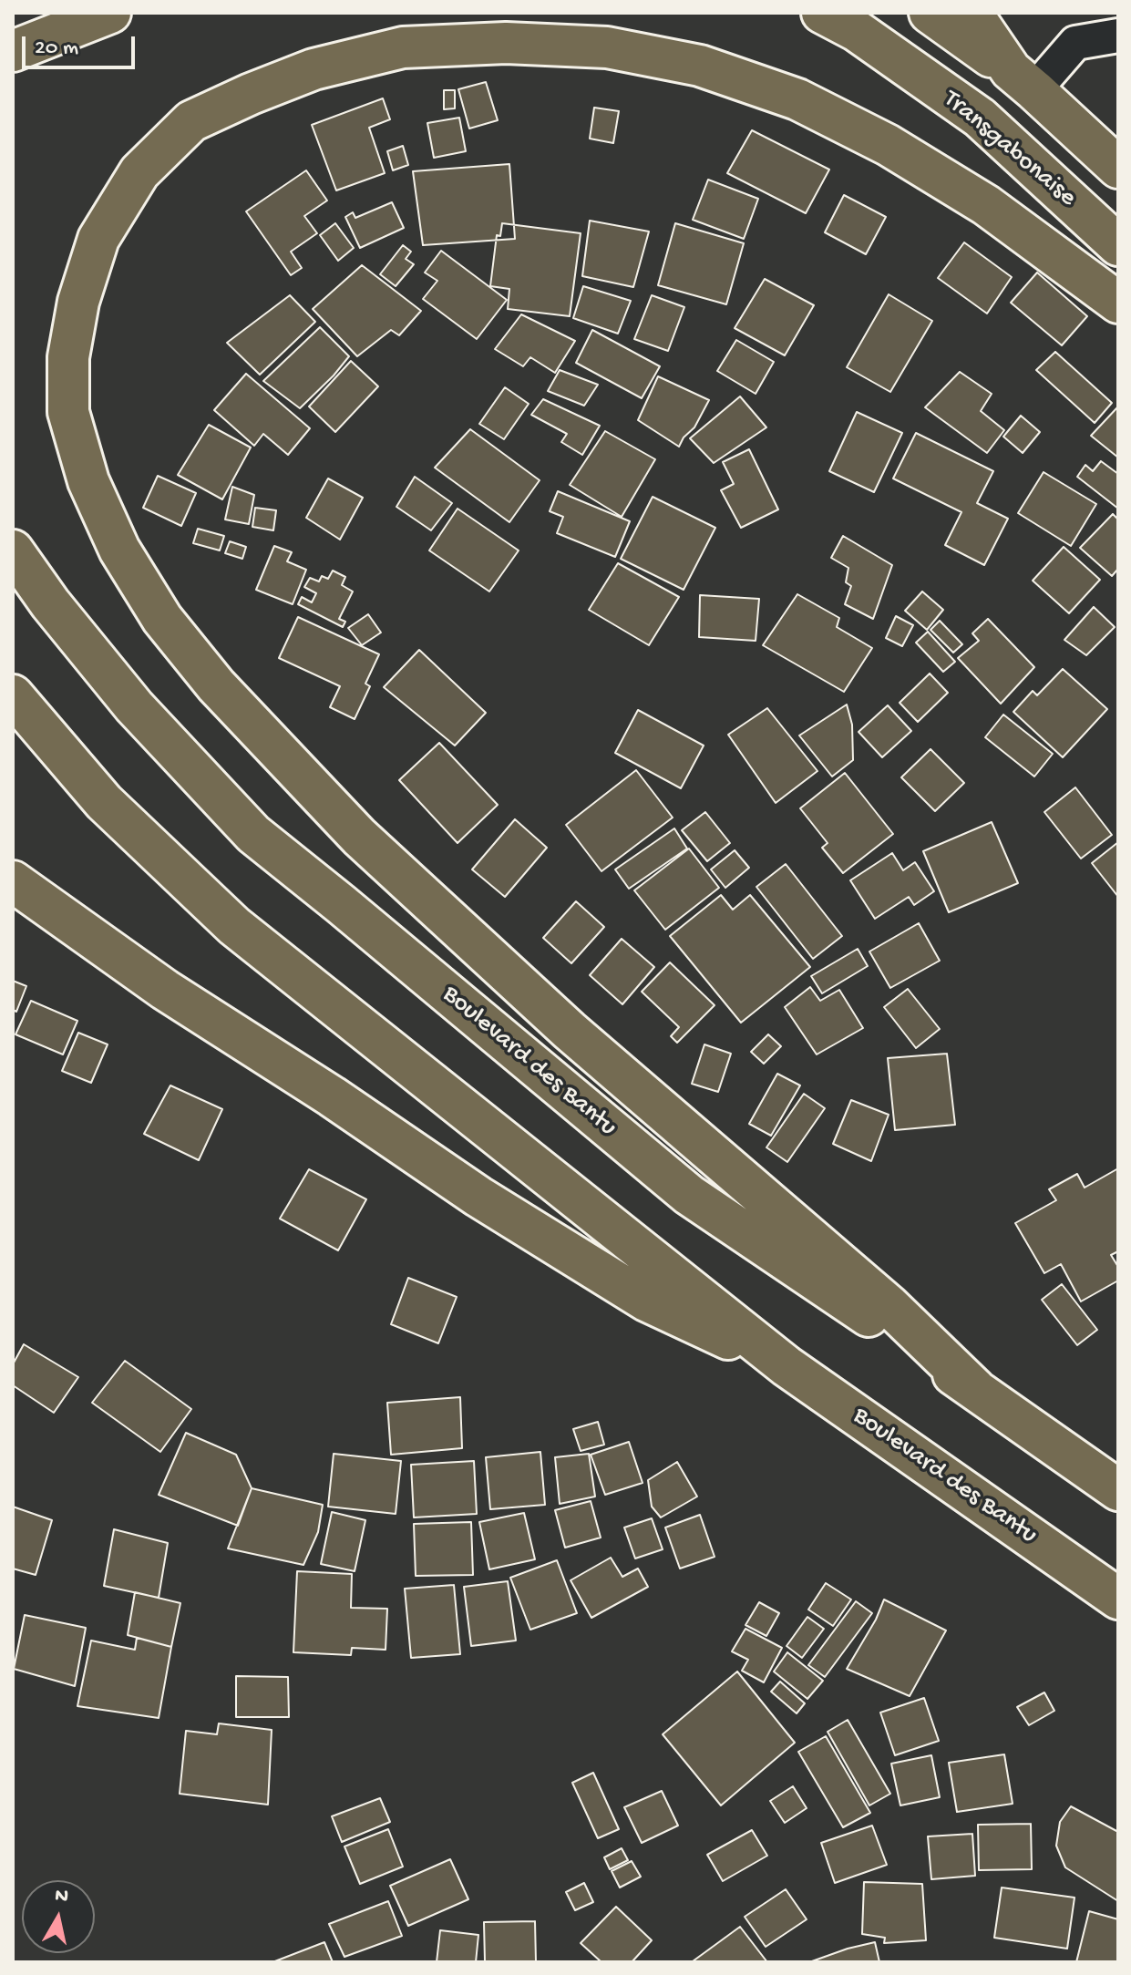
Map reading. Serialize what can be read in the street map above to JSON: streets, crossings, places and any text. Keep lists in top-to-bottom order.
{
  "streets": {
    "highway": ["Transgabonaise", "Boulevard des Bantu"]
  },
  "scale_bar": "20 m",
  "north": "top"
}
